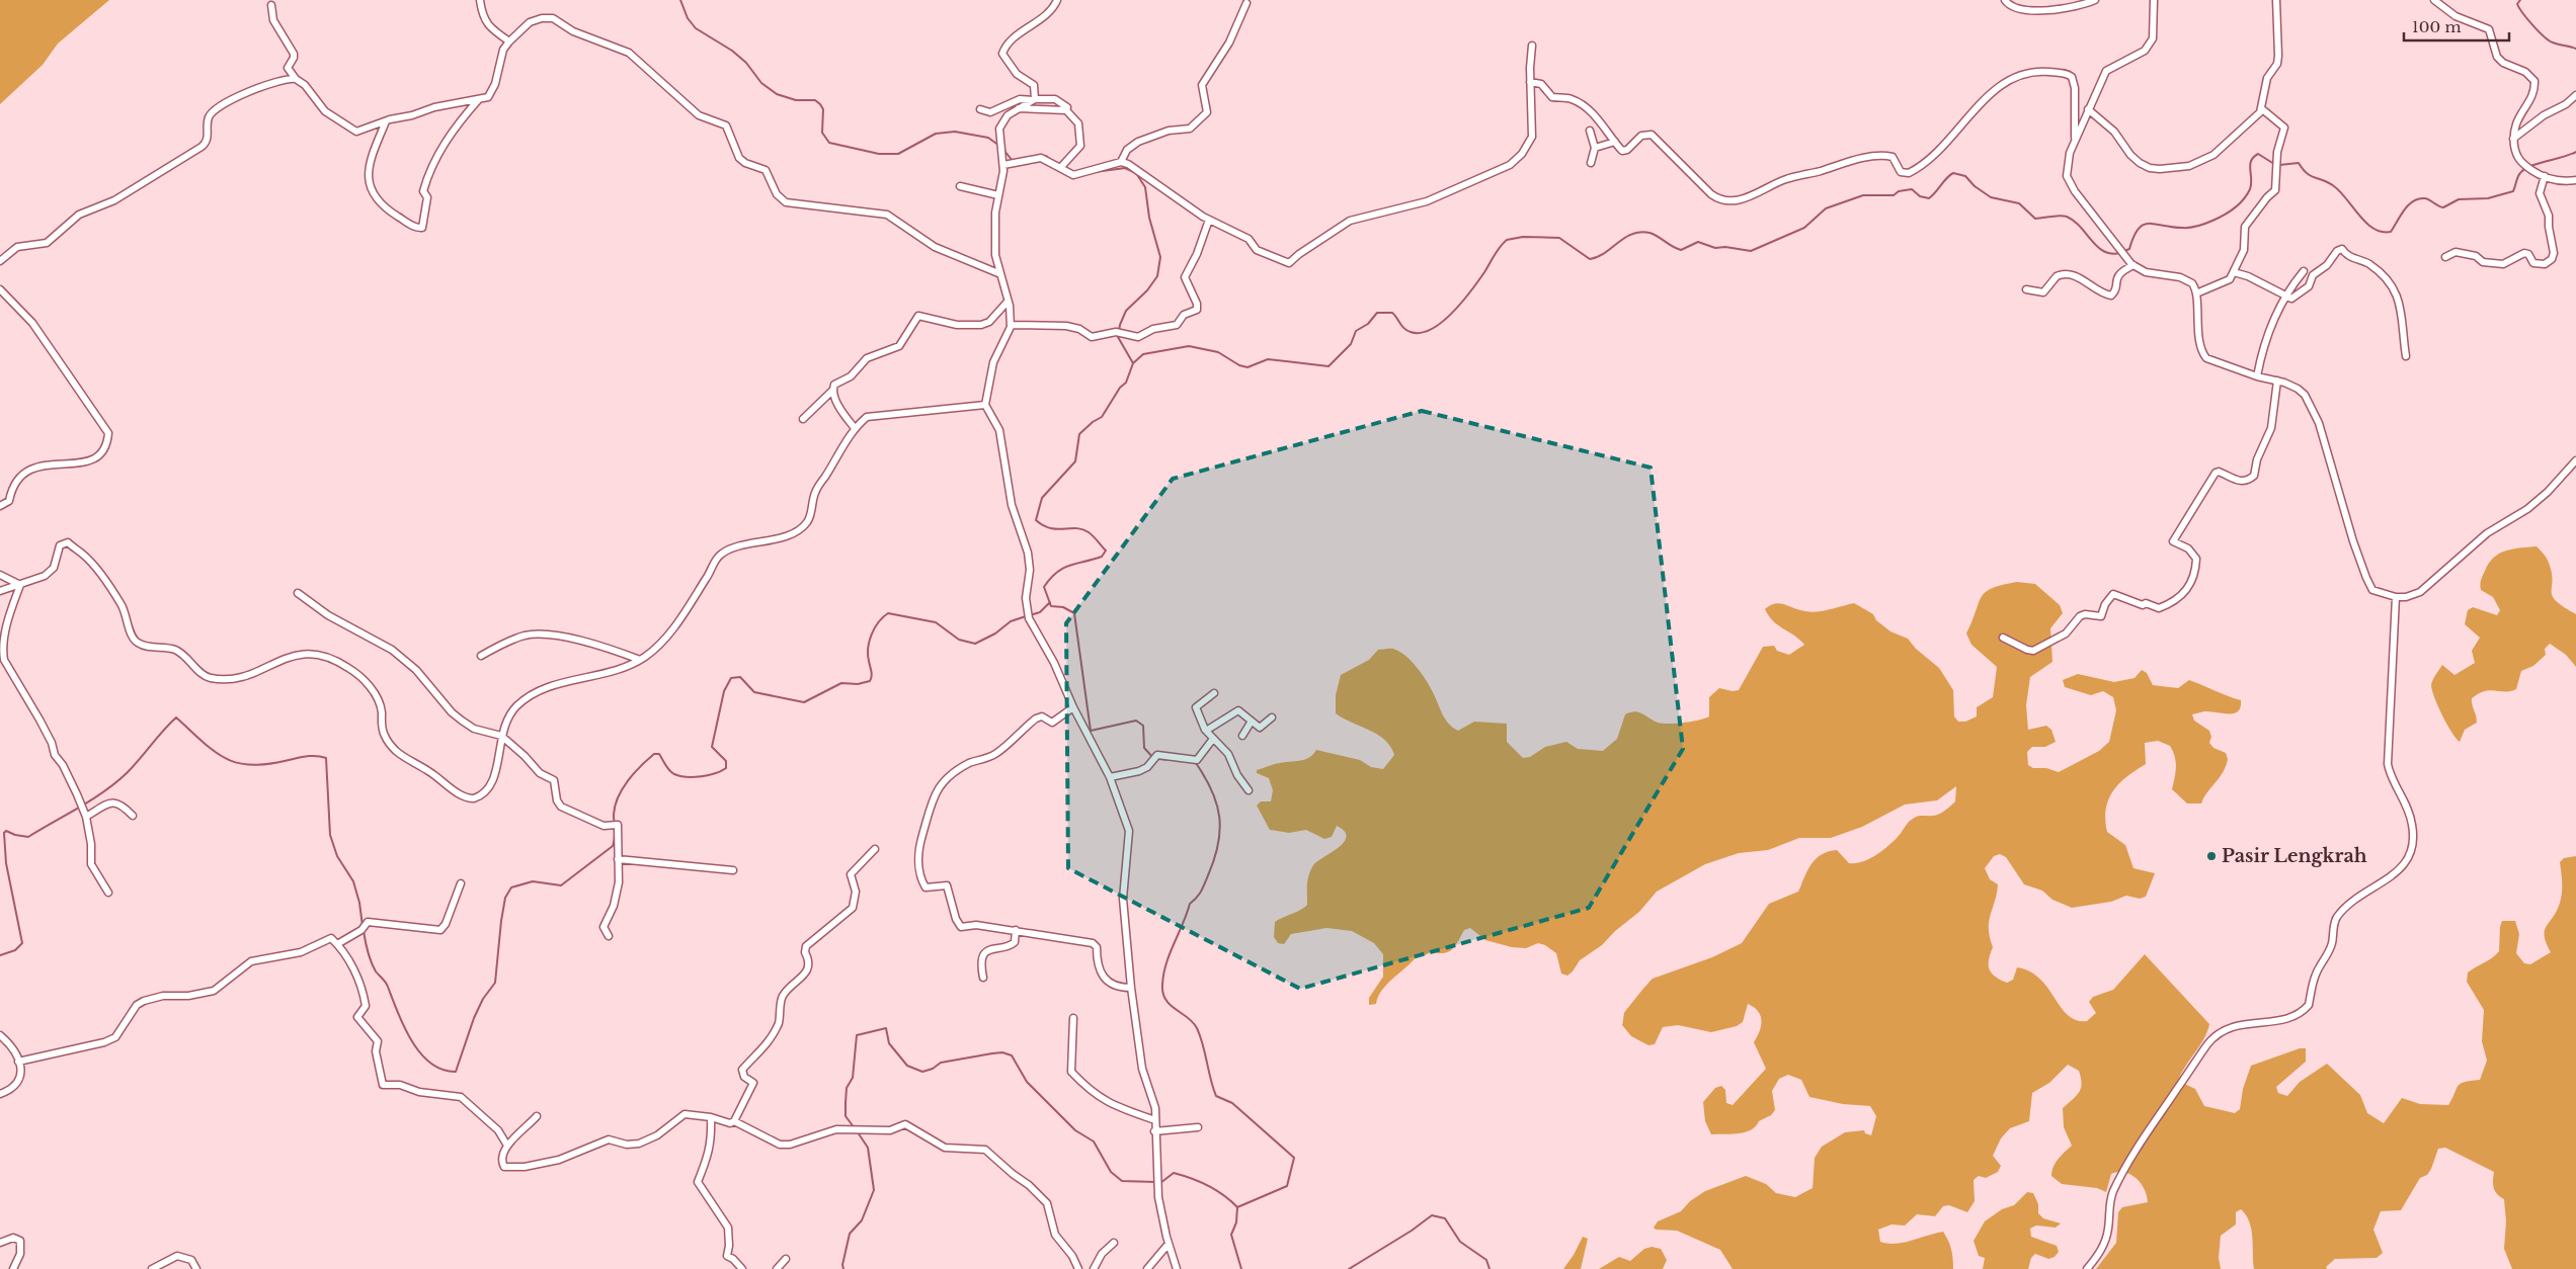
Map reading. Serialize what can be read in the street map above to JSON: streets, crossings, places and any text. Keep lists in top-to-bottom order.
{
  "places": ["Pasir Lengkrah"],
  "scale_bar": "100 m"
}
